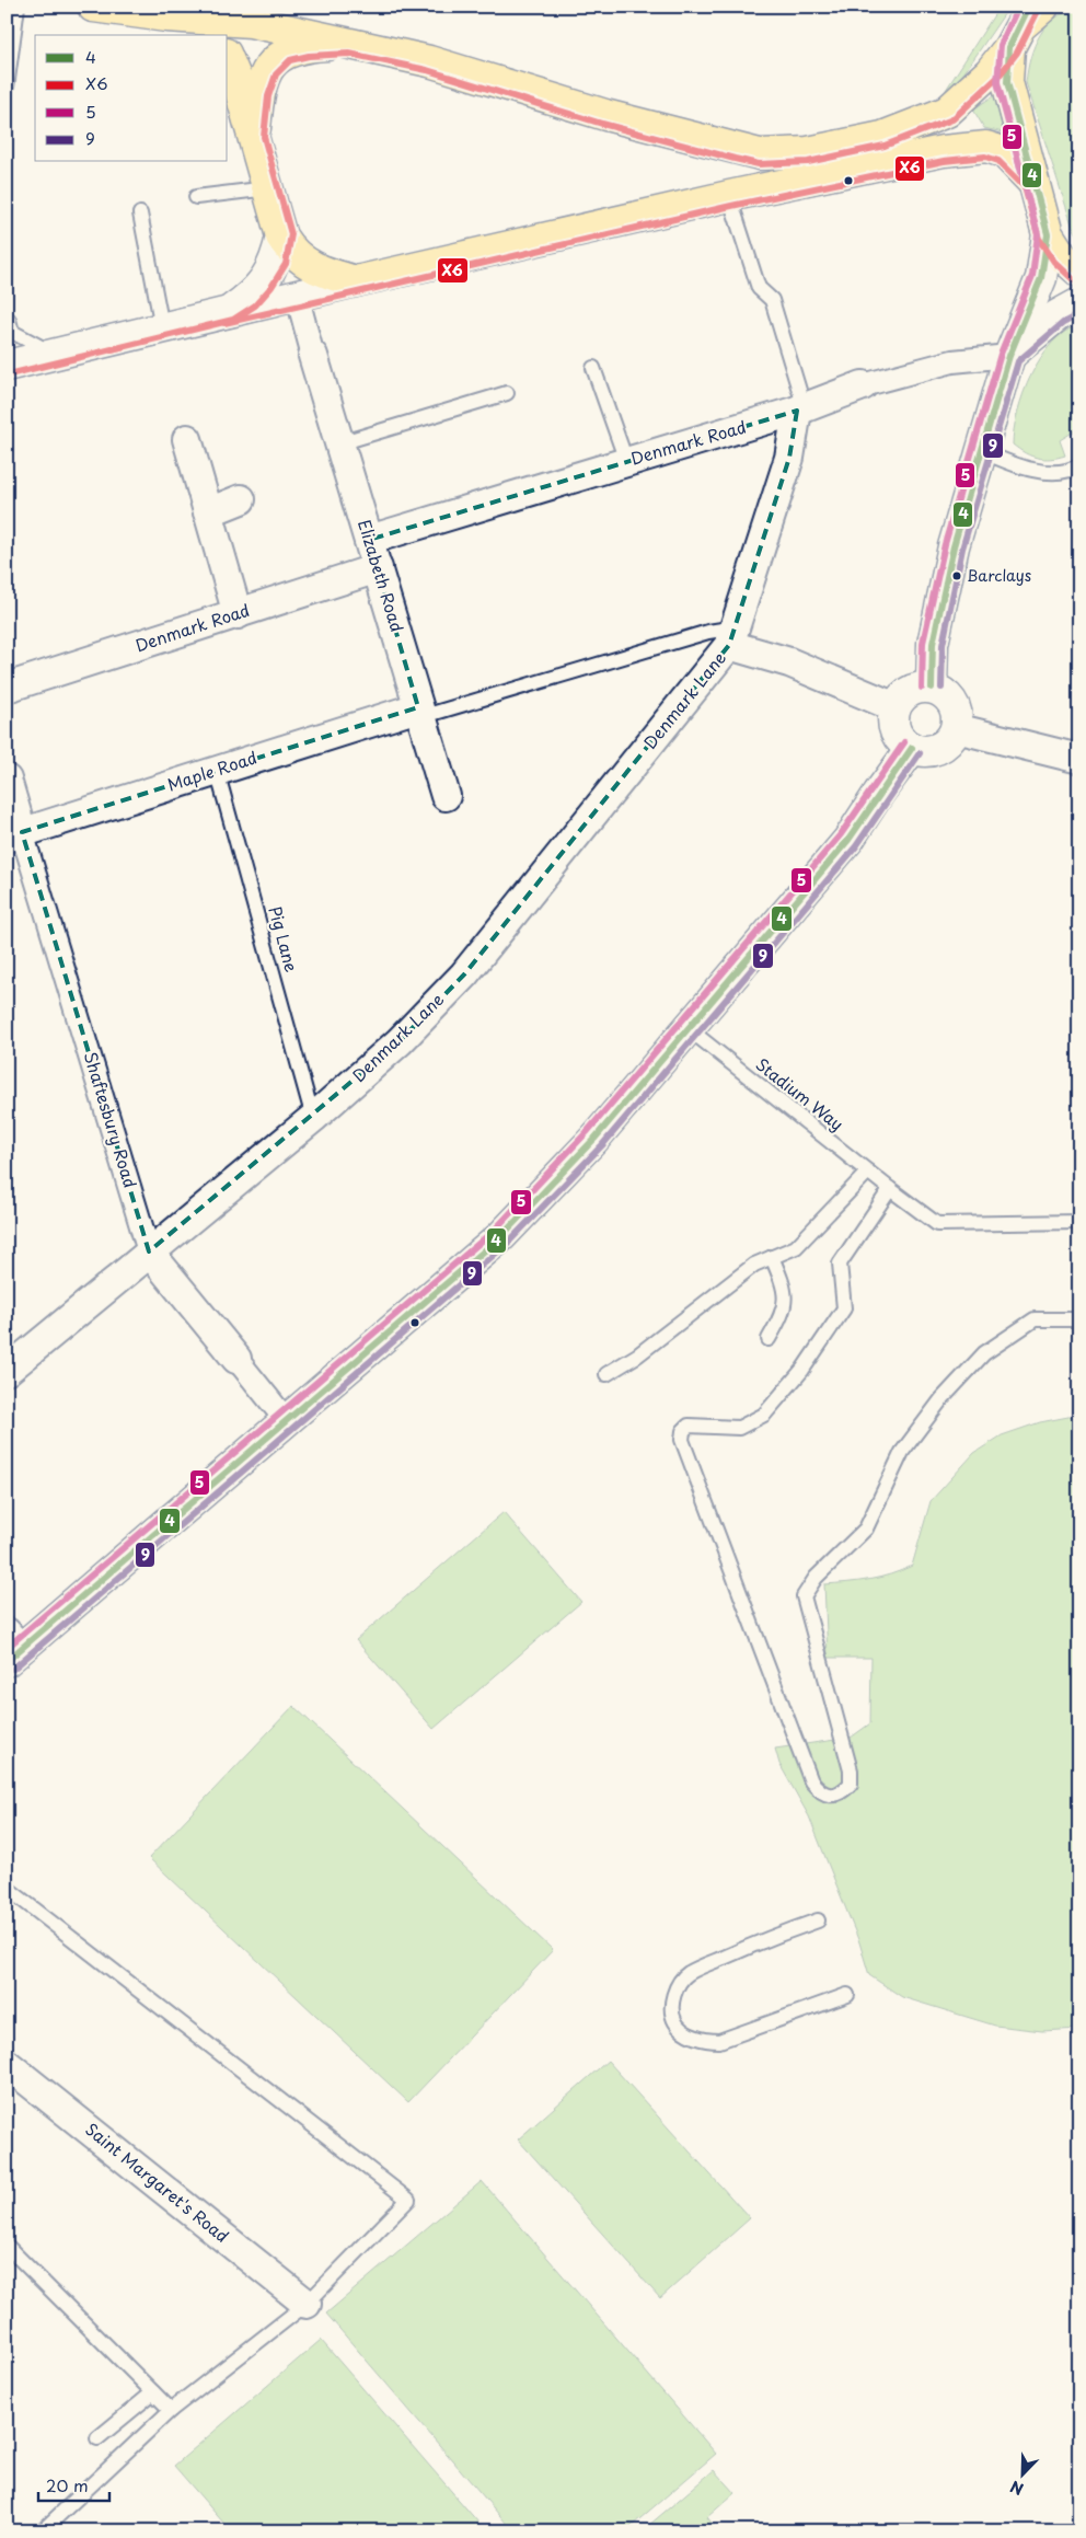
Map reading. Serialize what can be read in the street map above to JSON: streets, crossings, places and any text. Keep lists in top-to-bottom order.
{
  "streets": {
    "street": [
      "Denmark Road",
      "Elizabeth Road",
      "Denmark Lane",
      "Maple Road",
      "Shaftesbury Road",
      "Saint Margaret's Road"
    ],
    "lane": ["Pig Lane", "Stadium Way"]
  },
  "crossings": [
    ["Denmark Road", "Elizabeth Road"],
    ["Denmark Road", "Denmark Lane"],
    ["Elizabeth Road", "Maple Road"],
    ["Denmark Lane", "Pig Lane"],
    ["Denmark Lane", "Shaftesbury Road"],
    ["Maple Road", "Pig Lane"],
    ["Maple Road", "Shaftesbury Road"]
  ],
  "places": ["Barclays"],
  "lines": [
    "transit line 4",
    "transit line 5",
    "transit line X6",
    "transit line 9"
  ],
  "legend": [
    "4",
    "X6",
    "5",
    "9"
  ],
  "scale_bar": "20 m",
  "north": "bottom left"
}
